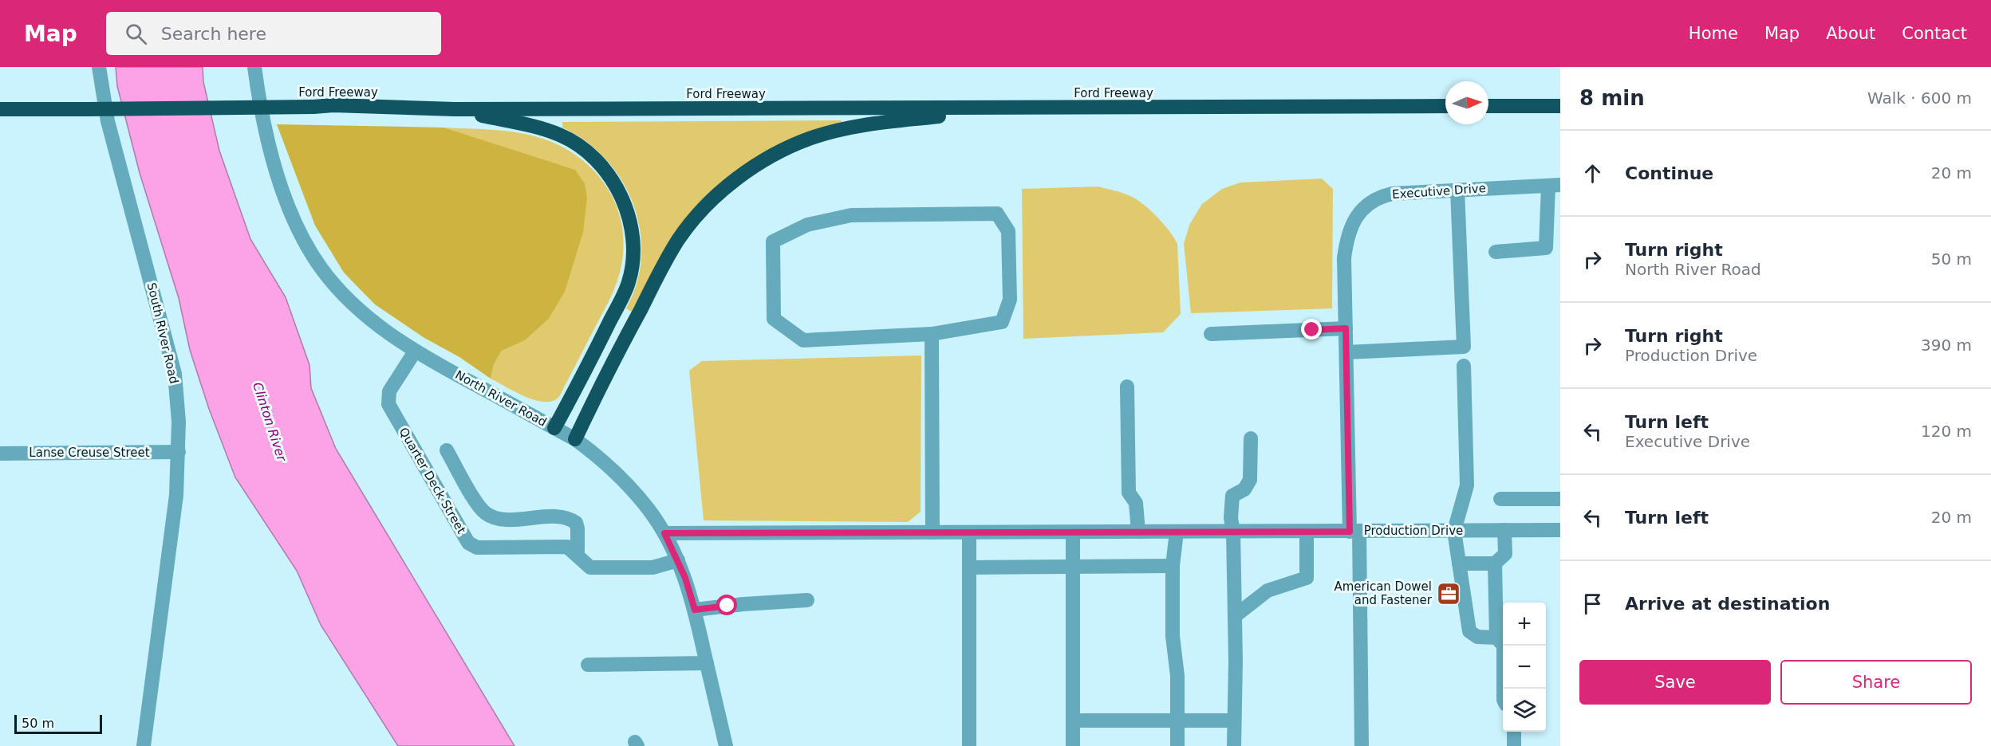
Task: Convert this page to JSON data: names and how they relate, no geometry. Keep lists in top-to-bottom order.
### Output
{
  "streets": {
    "highway": ["Ford Freeway"],
    "street": [
      "Executive Drive",
      "South River Road",
      "North River Road",
      "Lanse Creuse Street",
      "Quarter Deck Street",
      "Production Drive"
    ]
  },
  "crossings": [
    ["Executive Drive", "Production Drive"],
    ["South River Road", "Lanse Creuse Street"],
    ["North River Road", "Quarter Deck Street"],
    ["North River Road", "Production Drive"]
  ],
  "water": ["Clinton River"],
  "places": {
    "office": ["American Dowel and Fastener"]
  },
  "scale_bar": "50 m",
  "north": "right",
  "page": {
    "header": "Map",
    "search": "Search here",
    "nav": [
      "Home",
      "Map",
      "About",
      "Contact"
    ],
    "heading": ["8 min", "Walk · 600 m"],
    "list": [
      ["Continue", "20 m"],
      ["Turn right", "North River Road", "50 m"],
      ["Turn right", "Production Drive", "390 m"],
      ["Turn left", "Executive Drive", "120 m"],
      ["Turn left", "20 m"],
      "Arrive at destination"
    ],
    "map_buttons": ["+", "−"],
    "buttons": ["Save", "Share"],
    "scale": "50 m"
  }
}
